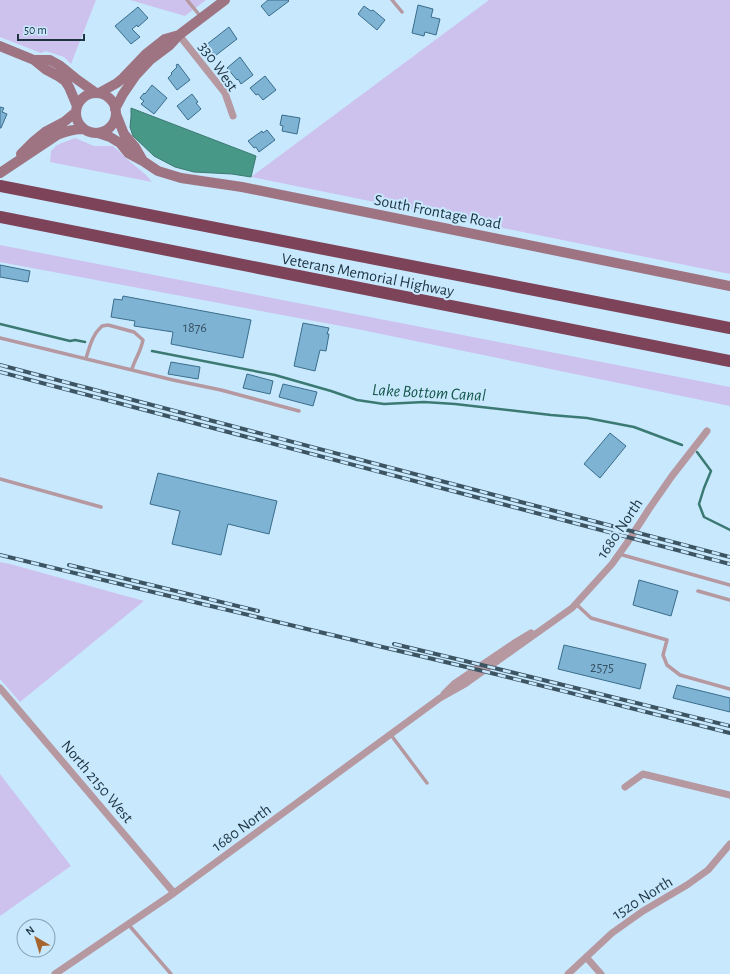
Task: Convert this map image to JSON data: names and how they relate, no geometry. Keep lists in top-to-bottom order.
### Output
{
  "streets": {
    "highway": ["Veterans Memorial Highway"],
    "street": [
      "330 West",
      "South Frontage Road",
      "1680 North",
      "North 2150 West",
      "1520 North"
    ]
  },
  "crossings": [
    ["1680 North", "North 2150 West"]
  ],
  "water": ["Lake Bottom Canal"],
  "house_numbers": ["1876", "2575"],
  "scale_bar": "50 m",
  "north": "top left"
}
